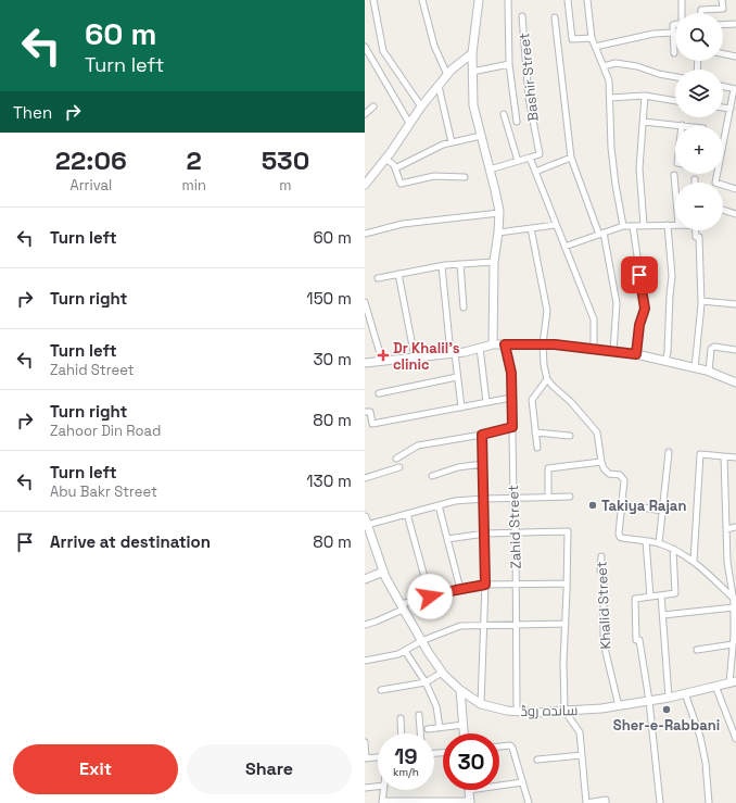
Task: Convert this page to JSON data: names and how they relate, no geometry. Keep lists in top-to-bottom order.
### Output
{
  "streets": {
    "street": [
      "Bashir Street",
      "Zahid Street",
      "Khalid Street",
      "ساندہ روڈ"
    ]
  },
  "crossings": [
    ["Zahid Street", "ساندہ روڈ"],
    ["Khalid Street", "ساندہ روڈ"]
  ],
  "places": {
    "health": ["Dr Khalil's clinic"],
    "other": ["Takiya Rajan", "Sher-e-Rabbani"]
  },
  "page": {
    "turn": ["60 m", "Turn left"],
    "map_buttons": ["+", "−"],
    "then": "Then",
    "eta": [
      "22:06",
      "Arrival",
      "2",
      "min",
      "530",
      "m"
    ],
    "list": [
      {
        "name": "Turn left",
        "value": "60 m"
      },
      {
        "name": "Turn right",
        "value": "150 m"
      },
      {
        "name": "Turn left",
        "note": "Zahid Street",
        "value": "30 m"
      },
      {
        "name": "Turn right",
        "note": "Zahoor Din Road",
        "value": "80 m"
      },
      {
        "name": "Turn left",
        "note": "Abu Bakr Street",
        "value": "130 m"
      },
      {
        "name": "Arrive at destination",
        "value": "80 m"
      }
    ],
    "speed": "19 km/h",
    "limit": "30",
    "buttons": ["Exit", "Share"]
  }
}
